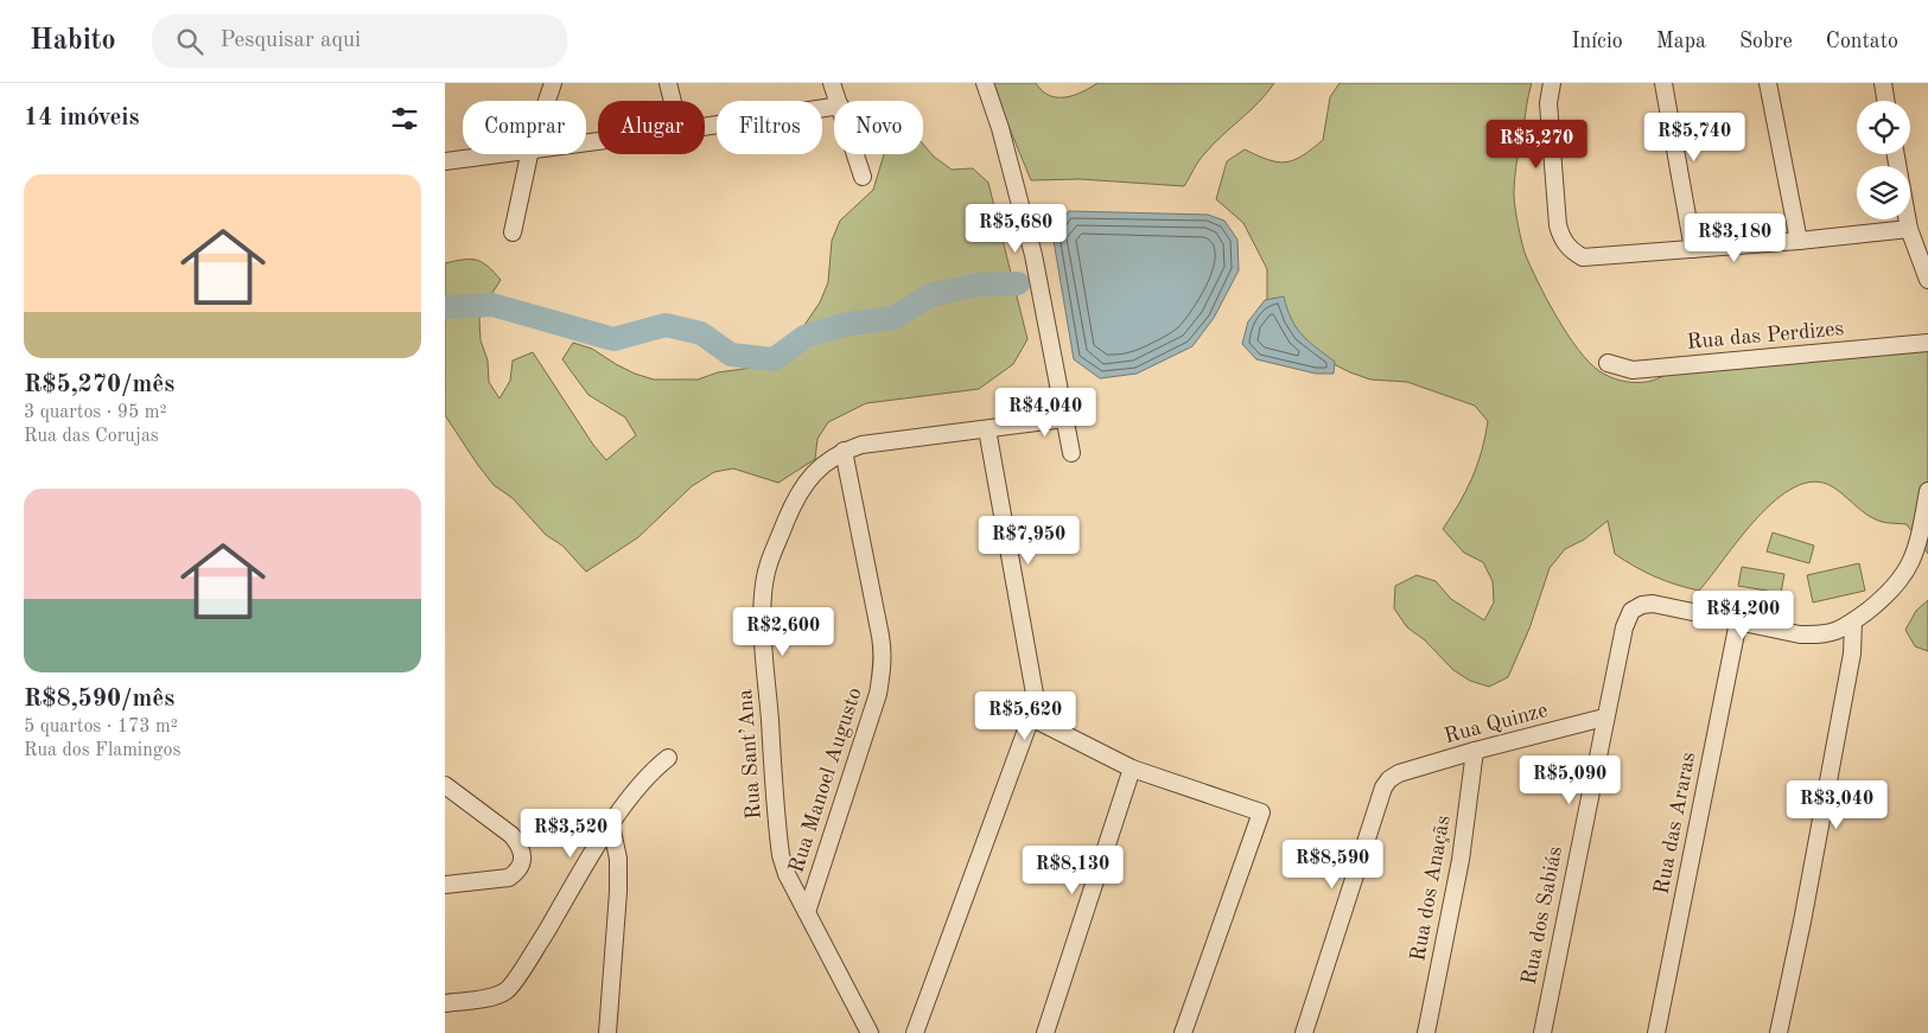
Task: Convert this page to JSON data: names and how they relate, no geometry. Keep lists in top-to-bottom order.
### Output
{
  "streets": {
    "street": [
      "Rua das Perdizes",
      "Rua Quinze",
      "Rua Sant’Ana",
      "Rua Manoel Augusto",
      "Rua das Araras",
      "Rua dos Anaçãs",
      "Rua dos Sabiás"
    ]
  },
  "crossings": [
    ["Rua Quinze", "Rua dos Anaçãs"],
    ["Rua Quinze", "Rua dos Sabiás"],
    ["Rua Sant’Ana", "Rua Manoel Augusto"],
    ["Rua das Araras", "Rua dos Sabiás"]
  ],
  "page": {
    "header": "Habito",
    "search": "Pesquisar aqui",
    "nav": [
      "Início",
      "Mapa",
      "Sobre",
      "Contato"
    ],
    "heading": "14 imóveis",
    "chip": [
      "Comprar",
      "Alugar",
      "Filtros",
      "Novo"
    ],
    "price": [
      "R$5,740",
      "R$5,270",
      "R$5,680",
      "R$3,180",
      "R$4,040",
      "R$7,950",
      "R$4,200",
      "R$2,600",
      "R$5,620",
      "R$5,090",
      "R$3,040",
      "R$3,520",
      "R$8,590",
      "R$8,130"
    ],
    "list": [
      {
        "name": "R$5,270/mês",
        "note": "3 quartos · 95 m² · Rua das Corujas"
      },
      {
        "name": "R$8,590/mês",
        "note": "5 quartos · 173 m² · Rua dos Flamingos"
      }
    ]
  }
}
